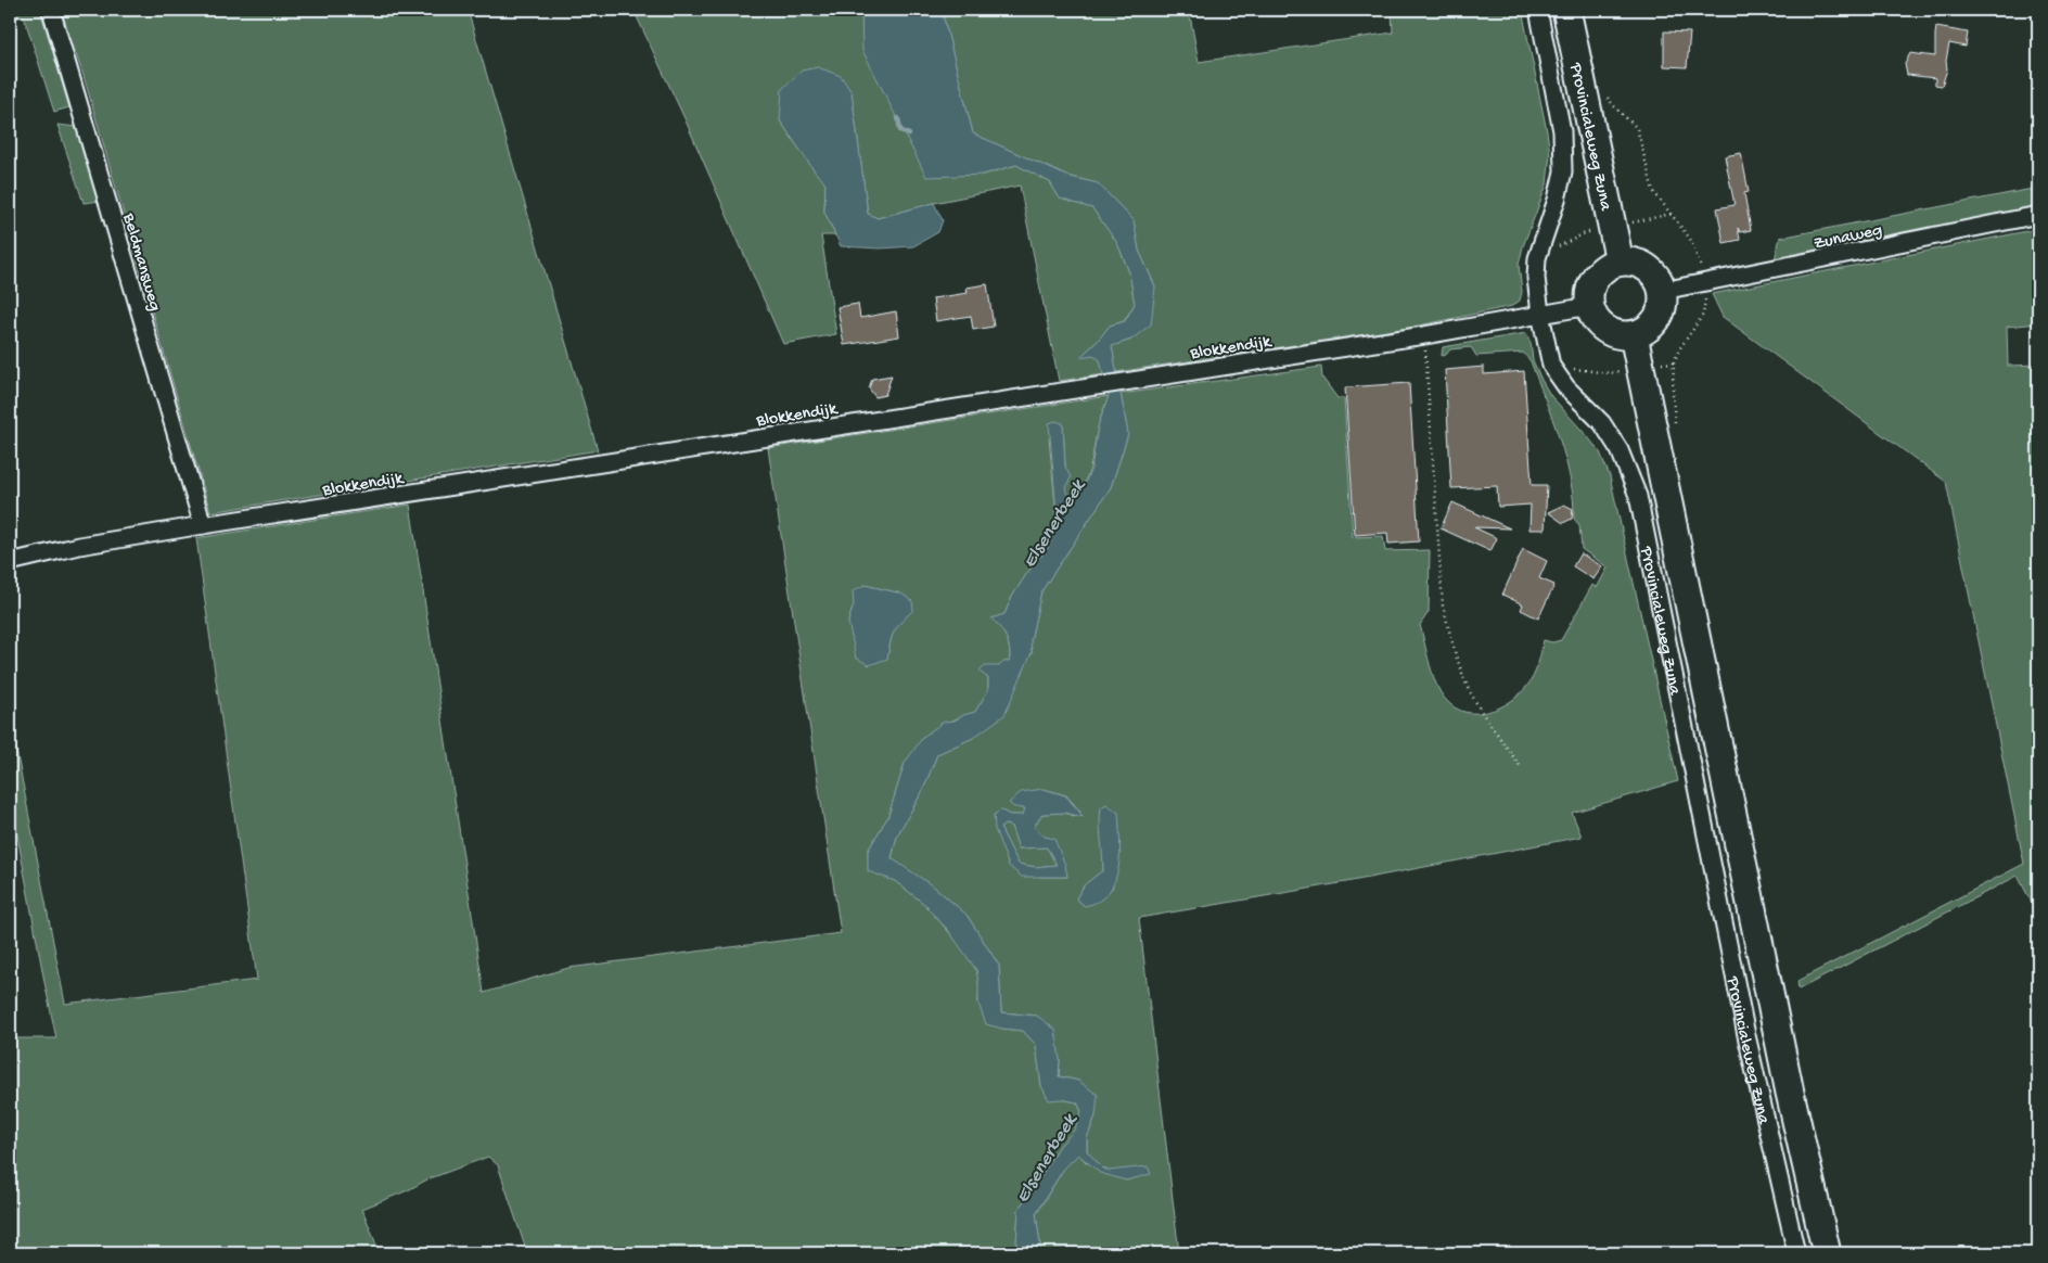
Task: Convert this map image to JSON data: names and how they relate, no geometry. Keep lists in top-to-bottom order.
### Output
{
  "streets": {
    "main road": ["Provincialeweg Zuna"],
    "street": ["Zunaweg", "Beldmansweg", "Blokkendijk"]
  },
  "crossings": [
    ["Provincialeweg Zuna", "Zunaweg"],
    ["Provincialeweg Zuna", "Blokkendijk"],
    ["Zunaweg", "Blokkendijk"],
    ["Beldmansweg", "Blokkendijk"]
  ],
  "water": ["Elsenerbeek"]
}
